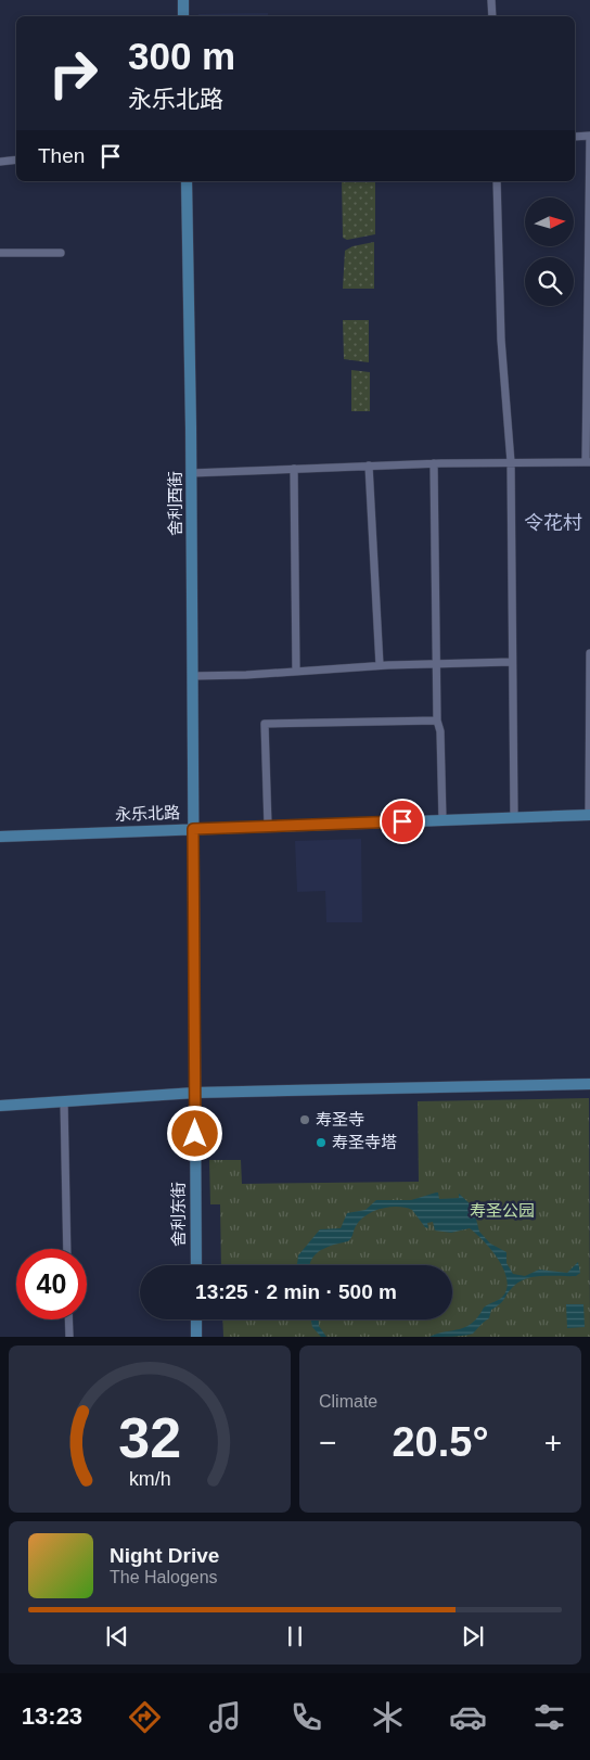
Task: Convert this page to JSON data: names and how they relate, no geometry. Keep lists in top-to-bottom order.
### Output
{
  "streets": {
    "street": ["舍利西街", "永乐北路", "舍利东街"]
  },
  "crossings": [
    ["舍利西街", "永乐北路"],
    ["舍利西街", "舍利东街"],
    ["永乐北路", "舍利东街"]
  ],
  "districts": ["令花村"],
  "parks": ["寿圣公园"],
  "places": ["寿圣寺", "寿圣寺塔"],
  "north": "right",
  "page": {
    "turn": ["300 m", "永乐北路"],
    "then": "Then",
    "limit": "40",
    "trip": "13:25 · 2 min · 500 m",
    "tile": "Climate",
    "heat": ["−", "20.5°", "+"],
    "song": ["Night Drive", "The Halogens"],
    "tabs": "13:23",
    "gauge": ["32", "km/h"]
  }
}
